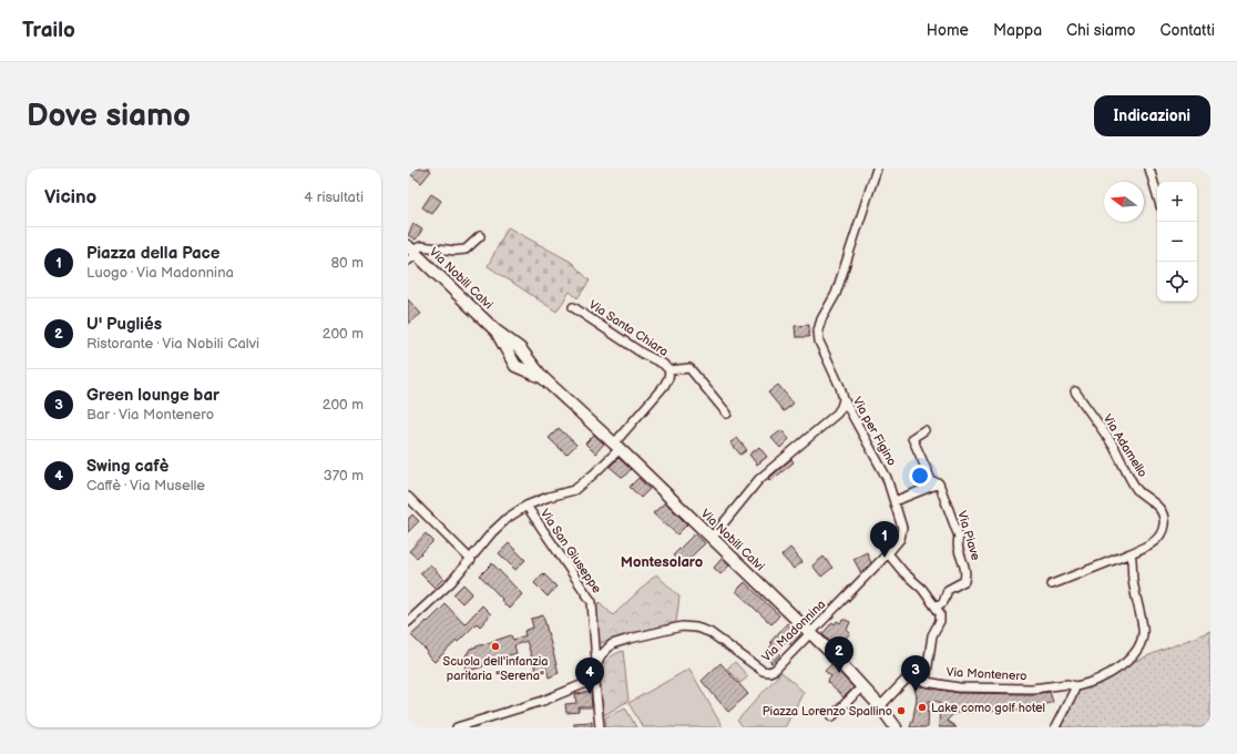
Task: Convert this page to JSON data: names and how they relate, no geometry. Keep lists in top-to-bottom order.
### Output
{
  "streets": {
    "main road": ["Via Nobili Calvi"],
    "street": [
      "Via Santa Chiara",
      "Via per Figino",
      "Via Adamello",
      "Via Piave",
      "Via San Giuseppe",
      "Via Madonnina",
      "Via Montenero"
    ]
  },
  "crossings": [
    ["Via Nobili Calvi", "Via Madonnina"],
    ["Via Nobili Calvi", "Via Montenero"],
    ["Via per Figino", "Via Madonnina"],
    ["Via Piave", "Via Montenero"],
    ["Via San Giuseppe", "Via Madonnina"]
  ],
  "districts": ["Montesolaro"],
  "places": ["Scuola dell'infanzia paritaria \"Serena\"", "Lake como golf hotel", "Piazza Lorenzo Spallino"],
  "north": "left",
  "page": {
    "header": "Trailo",
    "nav": [
      "Home",
      "Mappa",
      "Chi siamo",
      "Contatti"
    ],
    "buttons": "Indicazioni",
    "title": "Dove siamo",
    "heading": ["Vicino", "4 risultati"],
    "map_buttons": ["+", "−"],
    "list": [
      {
        "mark": "1",
        "name": "Piazza della Pace",
        "note": "Luogo · Via Madonnina",
        "value": "80 m"
      },
      {
        "mark": "2",
        "name": "U' Pugliés",
        "note": "Ristorante · Via Nobili Calvi",
        "value": "200 m"
      },
      {
        "mark": "3",
        "name": "Green lounge bar",
        "note": "Bar · Via Montenero",
        "value": "200 m"
      },
      {
        "mark": "4",
        "name": "Swing cafè",
        "note": "Caffè · Via Muselle",
        "value": "370 m"
      }
    ],
    "pins": [
      "1",
      "2",
      "3",
      "4"
    ]
  }
}
